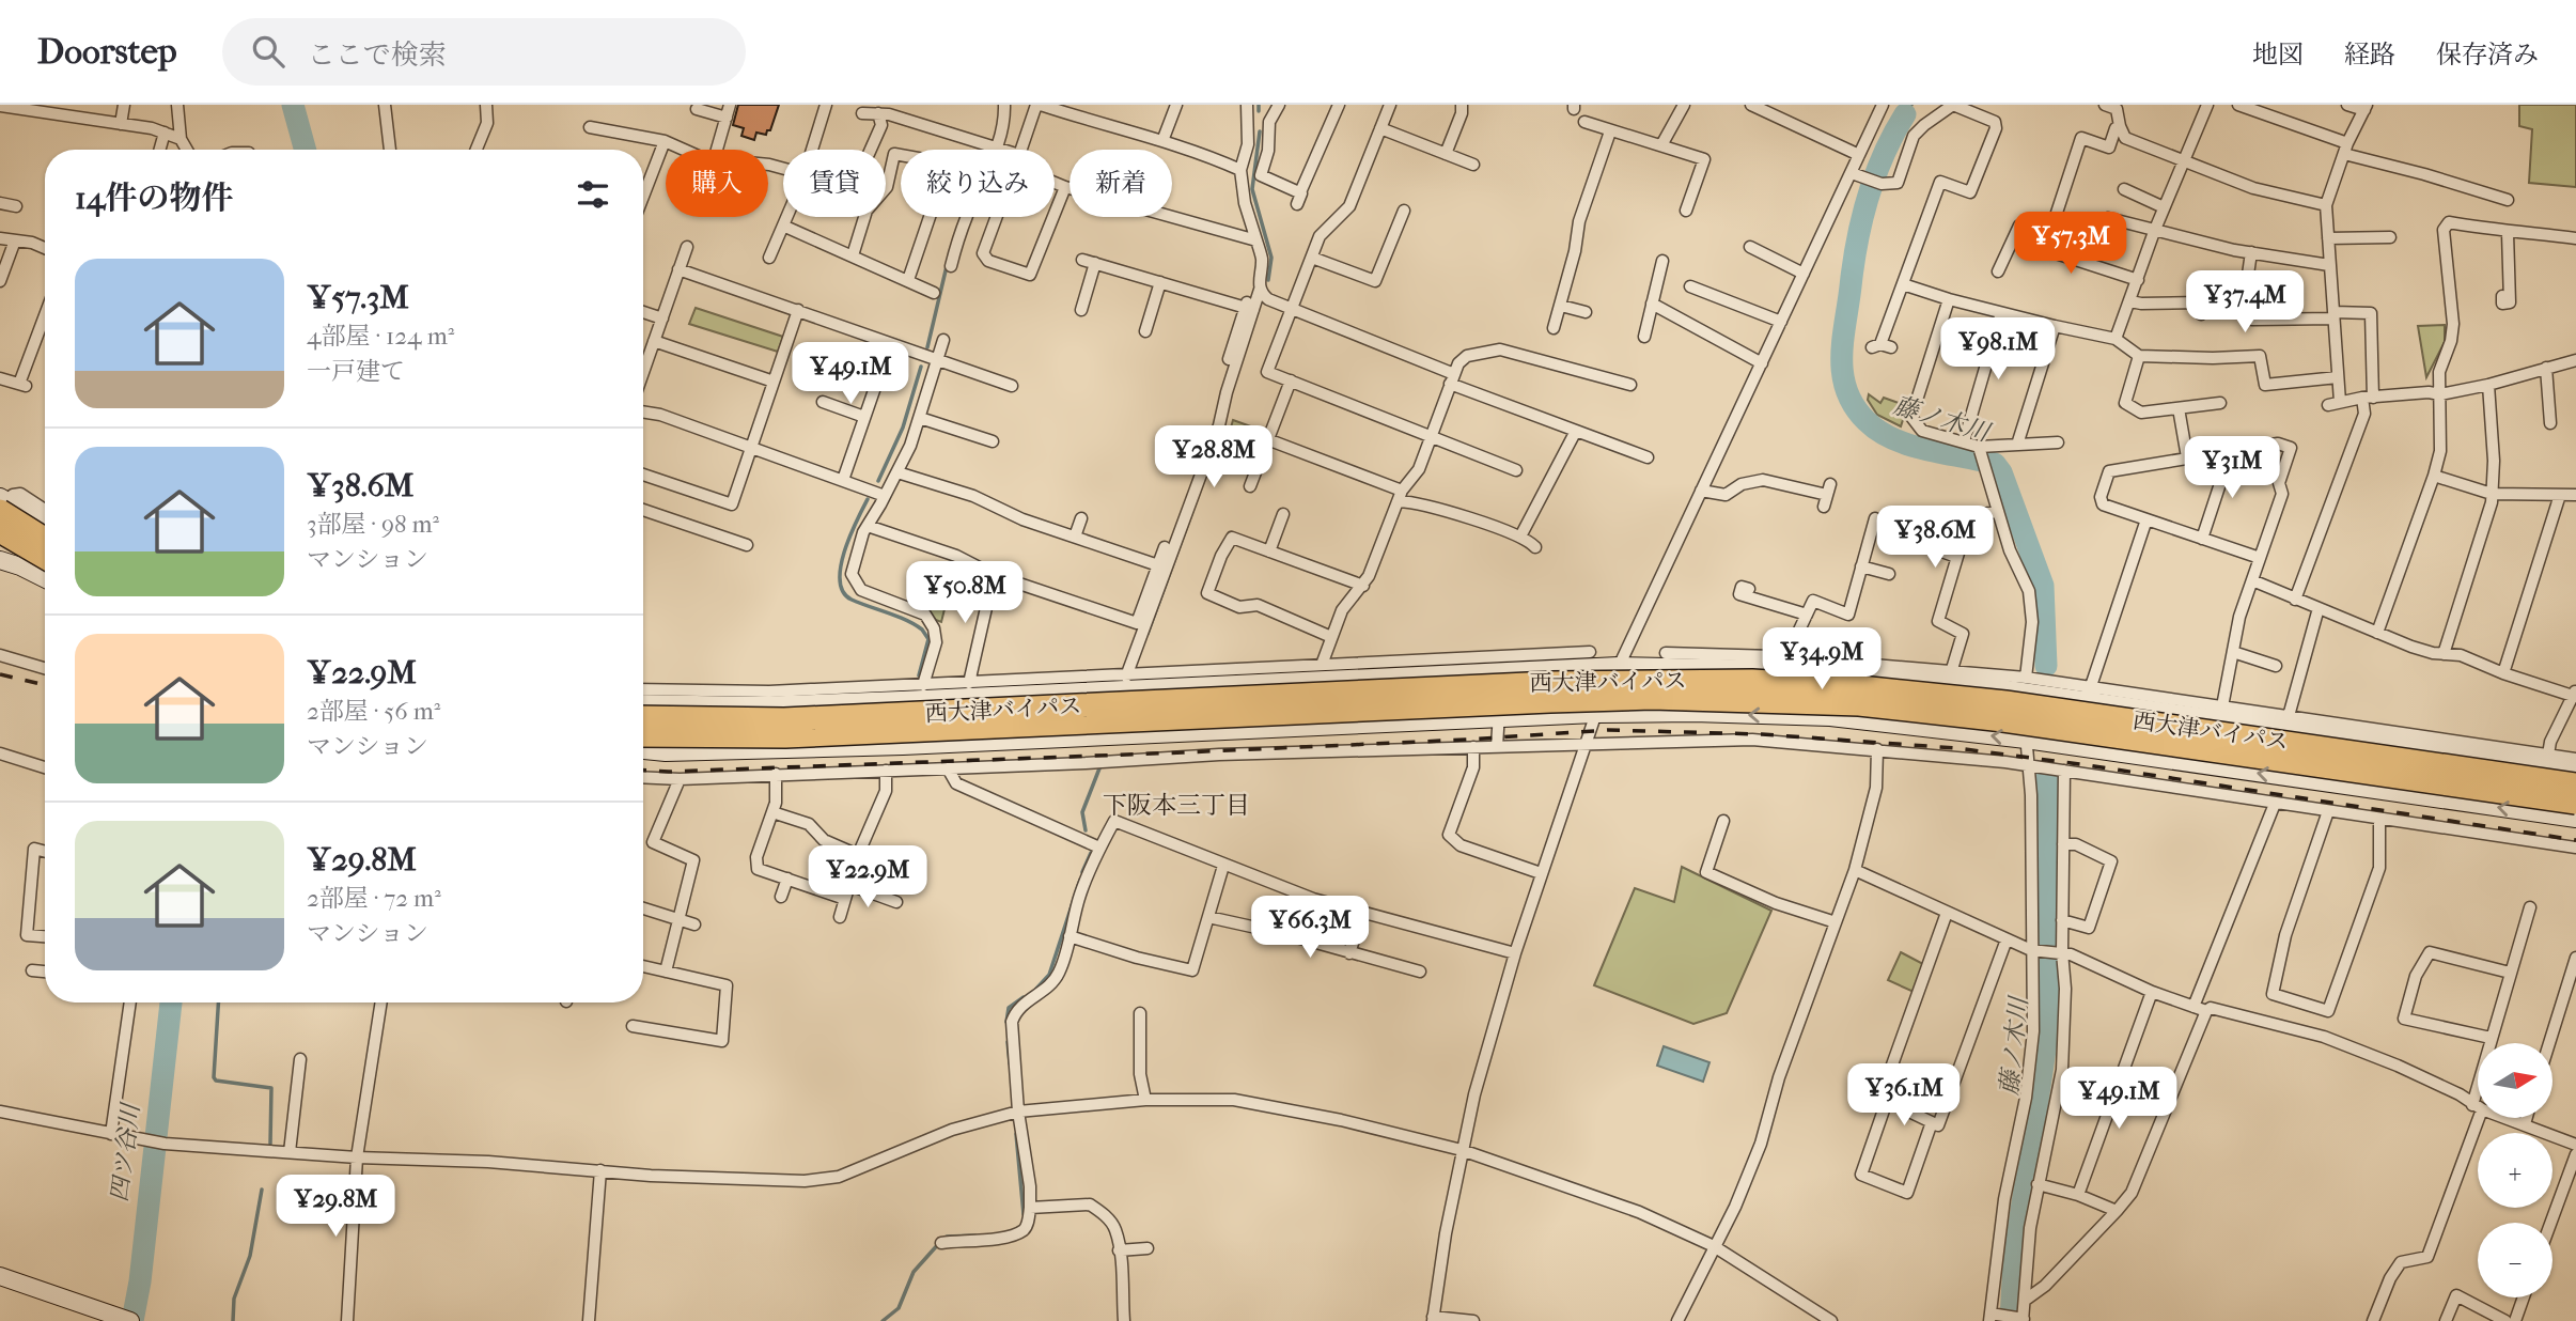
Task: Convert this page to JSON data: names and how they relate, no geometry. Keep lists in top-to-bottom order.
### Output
{
  "streets": {
    "highway": ["西大津バイパス"]
  },
  "districts": ["下阪本三丁目"],
  "water": ["藤ノ木川", "四ツ谷川"],
  "north": "right",
  "page": {
    "header": "Doorstep",
    "search": "ここで検索",
    "nav": ["地図", "経路", "保存済み"],
    "chip": [
      "購入",
      "賃貸",
      "絞り込み",
      "新着"
    ],
    "heading": "14件の物件",
    "price": [
      "¥57.3M",
      "¥37.4M",
      "¥98.1M",
      "¥49.1M",
      "¥28.8M",
      "¥31M",
      "¥38.6M",
      "¥50.8M",
      "¥34.9M",
      "¥22.9M",
      "¥66.3M",
      "¥36.1M",
      "¥49.1M",
      "¥29.8M"
    ],
    "list": [
      {
        "name": "¥57.3M",
        "note": "4部屋 · 124 m² · 一戸建て"
      },
      {
        "name": "¥38.6M",
        "note": "3部屋 · 98 m² · マンション"
      },
      {
        "name": "¥22.9M",
        "note": "2部屋 · 56 m² · マンション"
      },
      {
        "name": "¥29.8M",
        "note": "2部屋 · 72 m² · マンション"
      }
    ],
    "map_buttons": ["+", "−"]
  }
}
